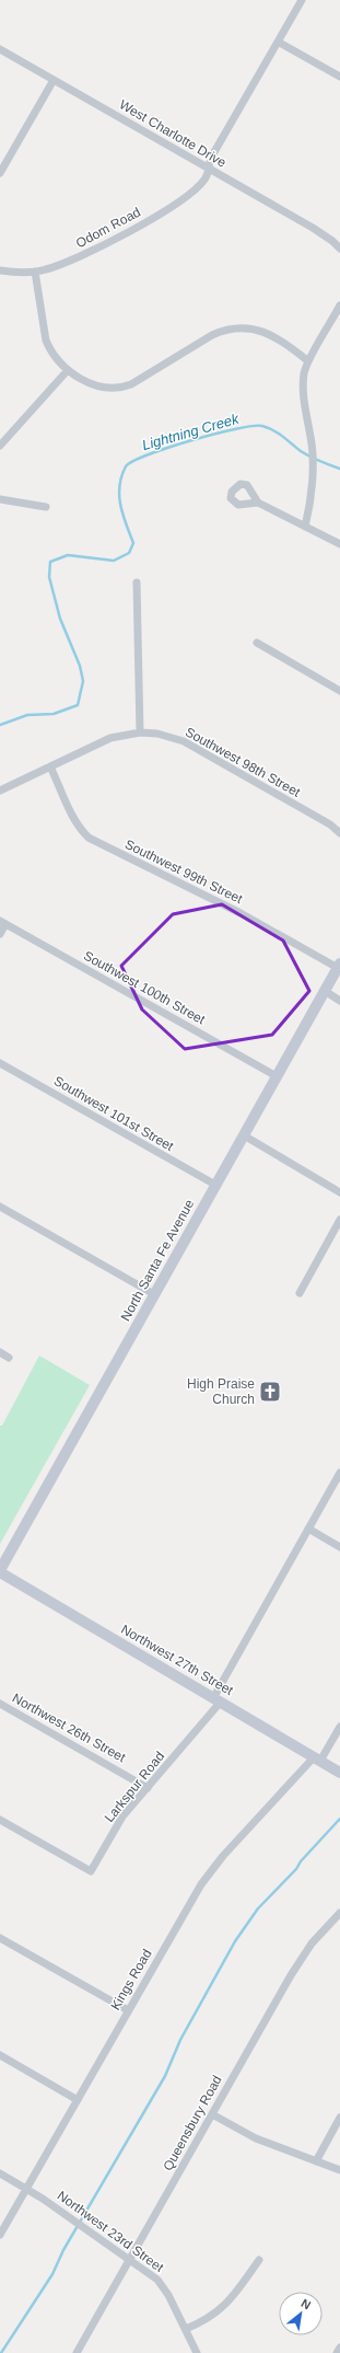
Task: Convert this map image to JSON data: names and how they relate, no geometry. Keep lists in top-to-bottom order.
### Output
{
  "streets": {
    "main road": ["North Santa Fe Avenue", "Northwest 27th Street"],
    "street": [
      "West Charlotte Drive",
      "Odom Road",
      "Southwest 98th Street",
      "Southwest 99th Street",
      "Southwest 100th Street",
      "Southwest 101st Street",
      "Northwest 26th Street",
      "Larkspur Road",
      "Kings Road",
      "Queensbury Road",
      "Northwest 23rd Street"
    ]
  },
  "crossings": [
    ["West Charlotte Drive", "Odom Road"],
    ["Southwest 98th Street", "Southwest 99th Street"],
    ["Southwest 99th Street", "North Santa Fe Avenue"],
    ["Southwest 100th Street", "North Santa Fe Avenue"],
    ["Southwest 101st Street", "North Santa Fe Avenue"],
    ["North Santa Fe Avenue", "Northwest 27th Street"],
    ["Northwest 27th Street", "Larkspur Road"],
    ["Northwest 27th Street", "Kings Road"],
    ["Northwest 26th Street", "Larkspur Road"],
    ["Kings Road", "Northwest 23rd Street"],
    ["Queensbury Road", "Northwest 23rd Street"]
  ],
  "water": ["Lightning Creek"],
  "places": {
    "church": ["High Praise Church"]
  },
  "north": "top right"
}
